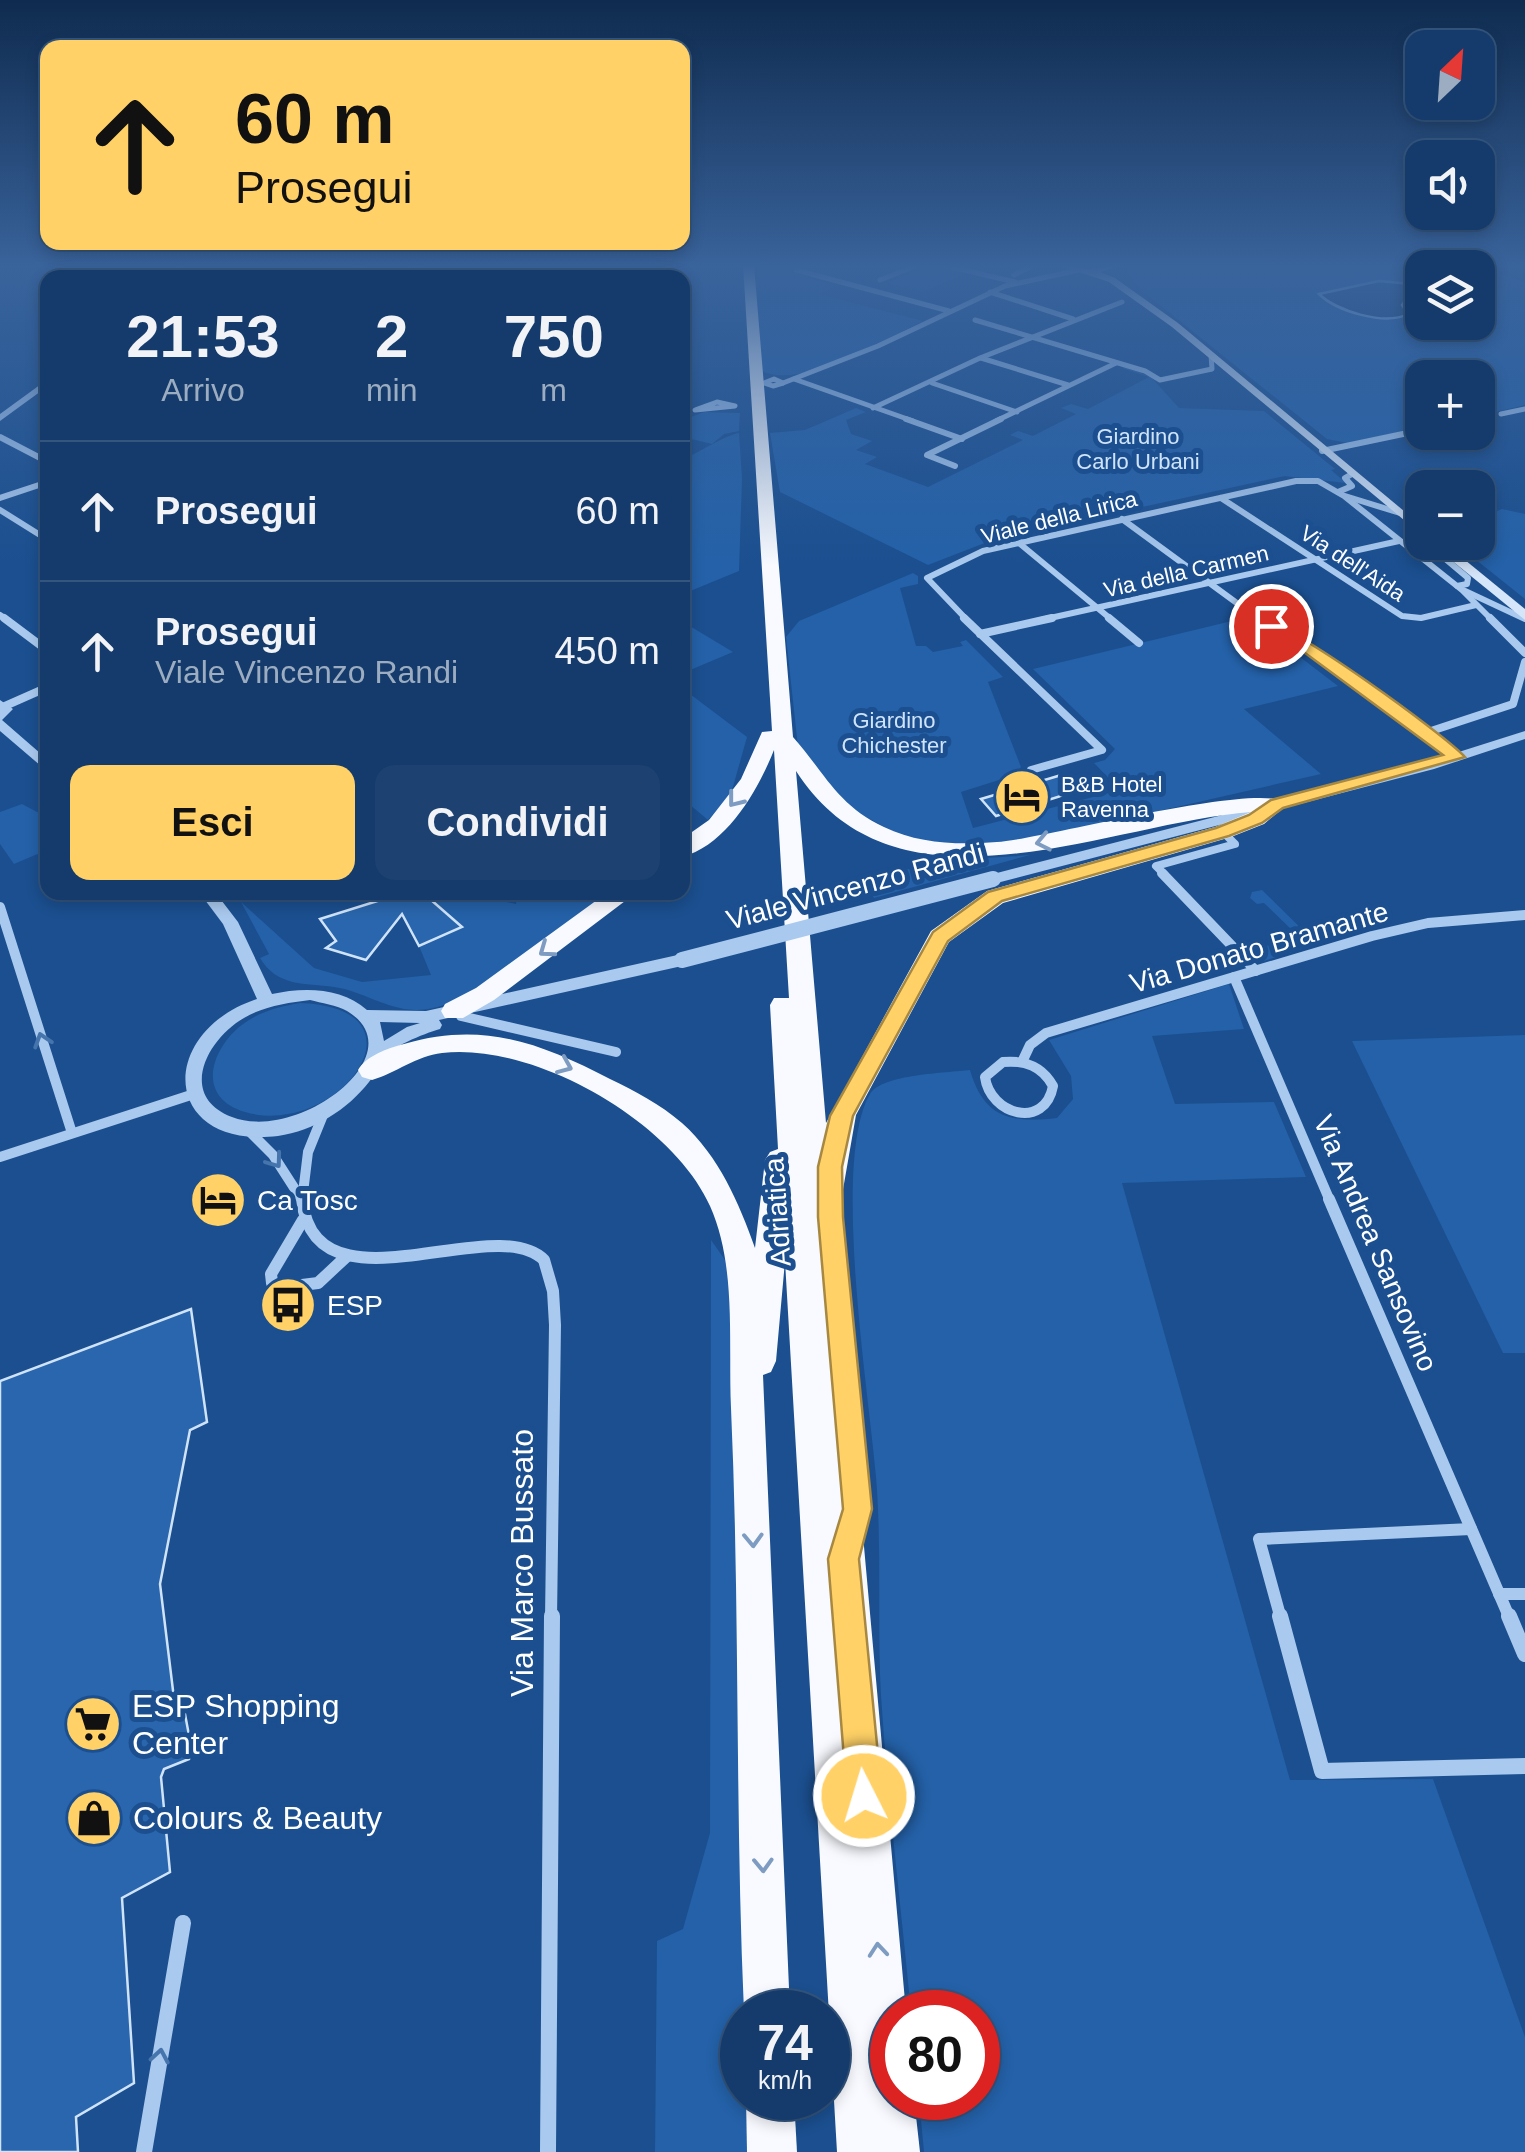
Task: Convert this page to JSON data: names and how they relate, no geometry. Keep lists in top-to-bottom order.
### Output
{
  "streets": {
    "highway": ["Adriatica"],
    "street": [
      "Viale della Lirica",
      "Via dell'Aida",
      "Via della Carmen",
      "Viale Vincenzo Randi",
      "Via Donato Bramante",
      "Via Andrea Sansovino",
      "Via Marco Bussato"
    ]
  },
  "crossings": [
    ["Viale della Lirica", "Via dell'Aida"],
    ["Viale della Lirica", "Via della Carmen"],
    ["Via dell'Aida", "Via della Carmen"],
    ["Via Donato Bramante", "Via Andrea Sansovino"]
  ],
  "parks": ["Giardino Carlo Urbani", "Giardino Chichester"],
  "places": {
    "hotel": ["B&B Hotel Ravenna", "Ca Tosc"],
    "bus stop": ["ESP"],
    "supermarket": ["ESP Shopping Center"],
    "shop": ["Colours & Beauty"]
  },
  "north": "top right",
  "page": {
    "map_buttons": ["+", "−"],
    "turn": ["60 m", "Prosegui"],
    "eta": [
      "21:53",
      "Arrivo",
      "2",
      "min",
      "750",
      "m"
    ],
    "list": [
      {
        "name": "Prosegui",
        "value": "60 m"
      },
      {
        "name": "Prosegui",
        "note": "Viale Vincenzo Randi",
        "value": "450 m"
      }
    ],
    "buttons": ["Esci", "Condividi"],
    "speed": "74 km/h",
    "limit": "80"
  }
}
